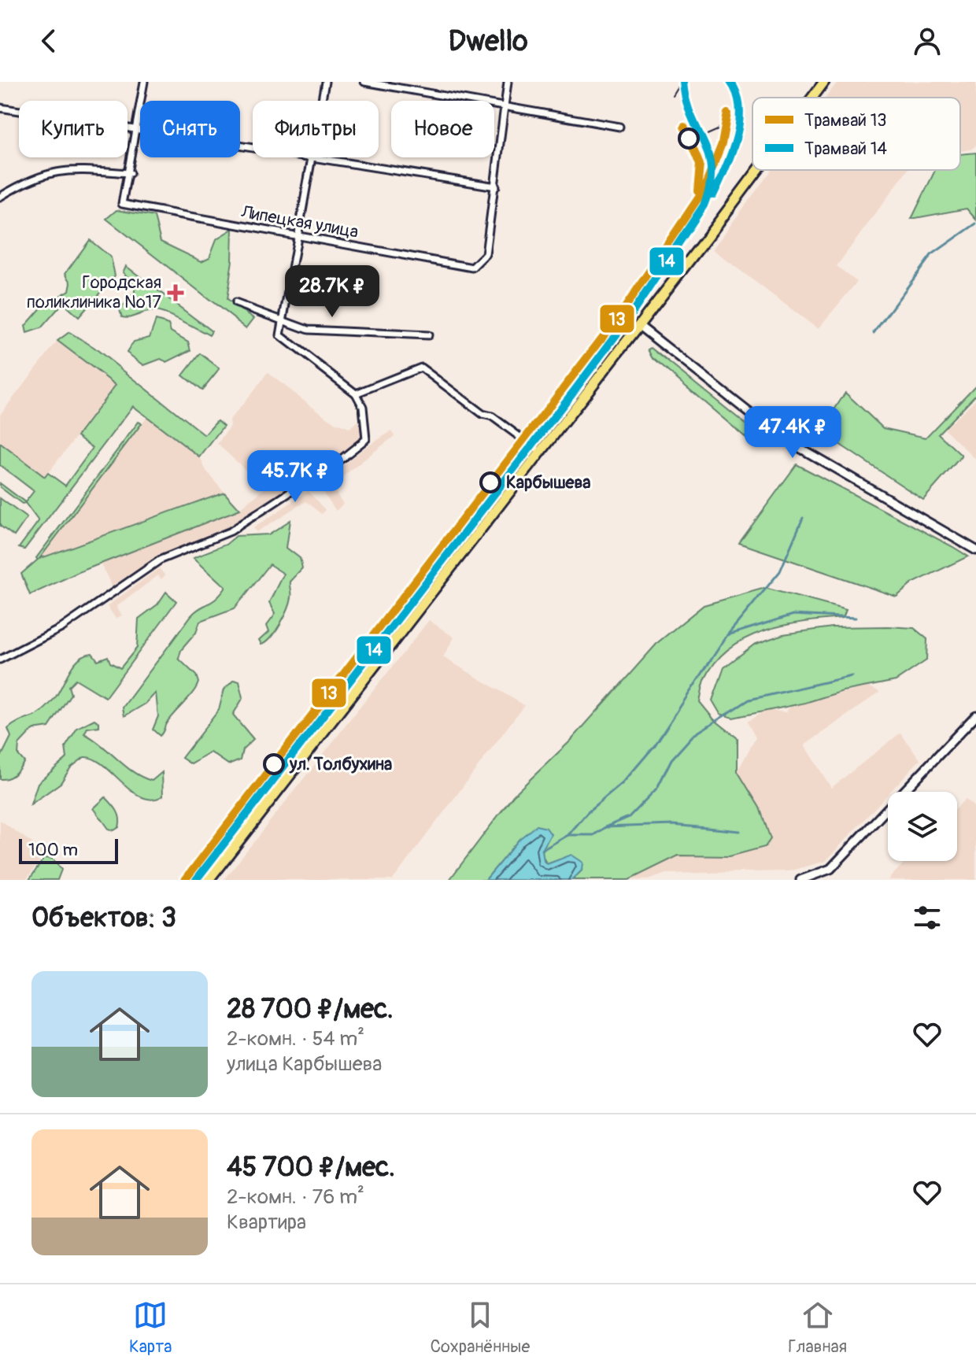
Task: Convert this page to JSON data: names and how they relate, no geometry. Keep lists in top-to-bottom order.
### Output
{
  "streets": {
    "street": ["Липецкая улица"]
  },
  "places": {
    "health": ["Городская поликлиника №17"],
    "other": ["Карбышева", "ул. Толбухина"]
  },
  "lines": ["tram line 14", "tram line 13"],
  "legend": ["Трамвай 13", "Трамвай 14"],
  "scale_bar": "100 m",
  "page": {
    "header": "Dwello",
    "chip": [
      "Купить",
      "Снять",
      "Фильтры",
      "Новое"
    ],
    "price": ["28.7K ₽", "47.4K ₽", "45.7K ₽"],
    "scale": "100 m",
    "heading": "Объектов: 3",
    "list": [
      {
        "name": "28 700 ₽/мес.",
        "note": "2-комн. · 54 m² · улица Карбышева"
      },
      {
        "name": "45 700 ₽/мес.",
        "note": "2-комн. · 76 m² · Квартира"
      }
    ],
    "tabs": ["Карта", "Сохранённые", "Главная"]
  }
}
